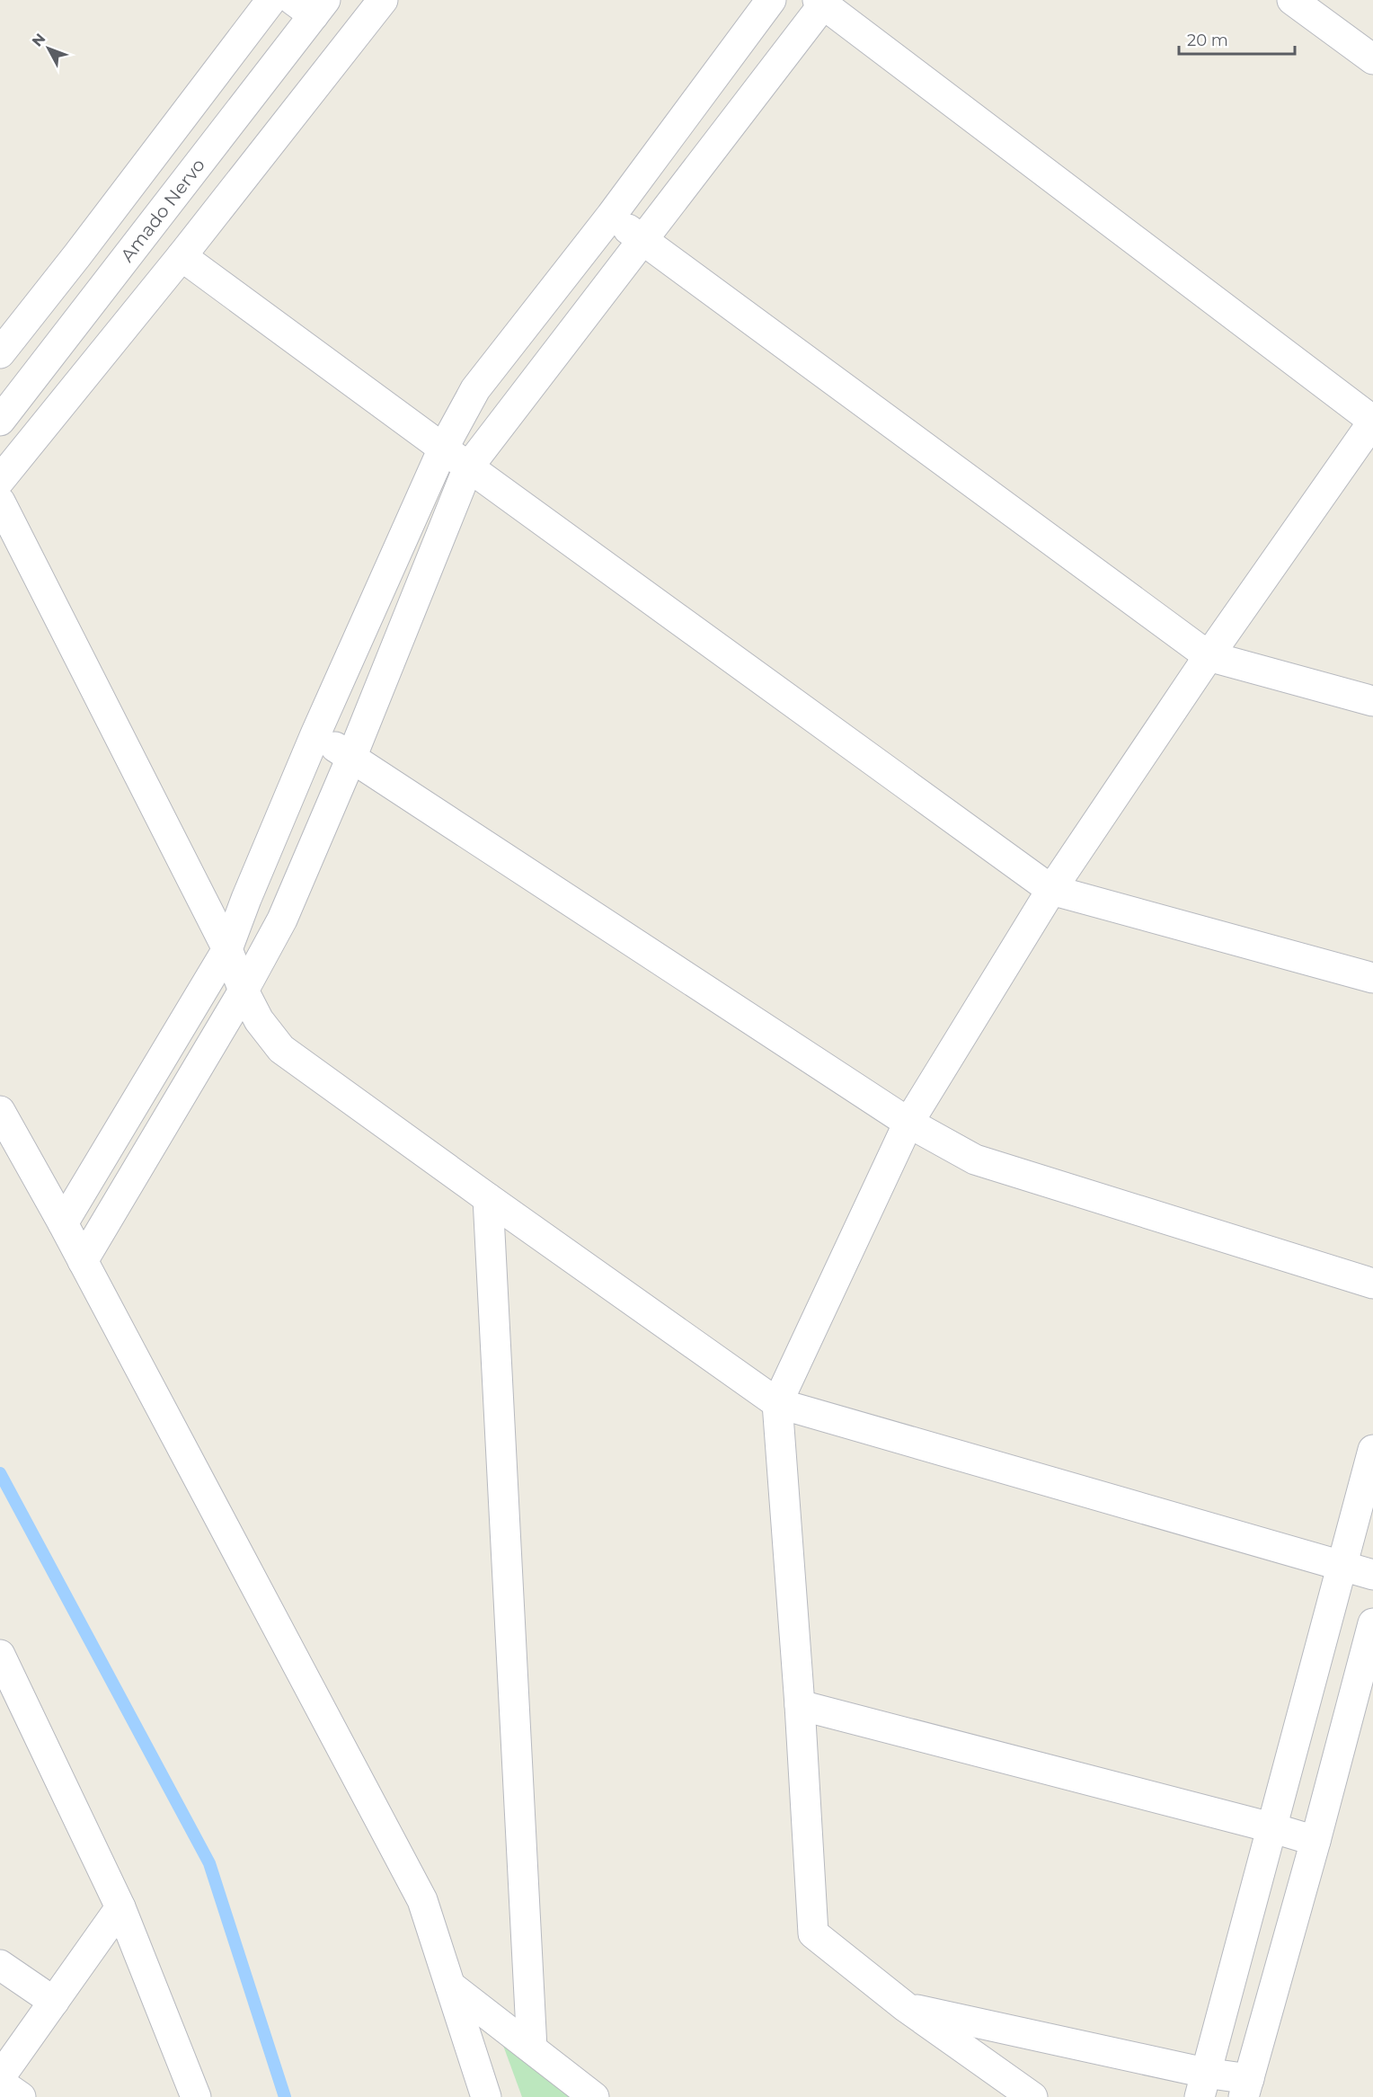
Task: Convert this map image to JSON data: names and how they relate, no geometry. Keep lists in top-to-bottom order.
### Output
{
  "streets": {
    "street": ["Amado Nervo"]
  },
  "scale_bar": "20 m",
  "north": "top left"
}
